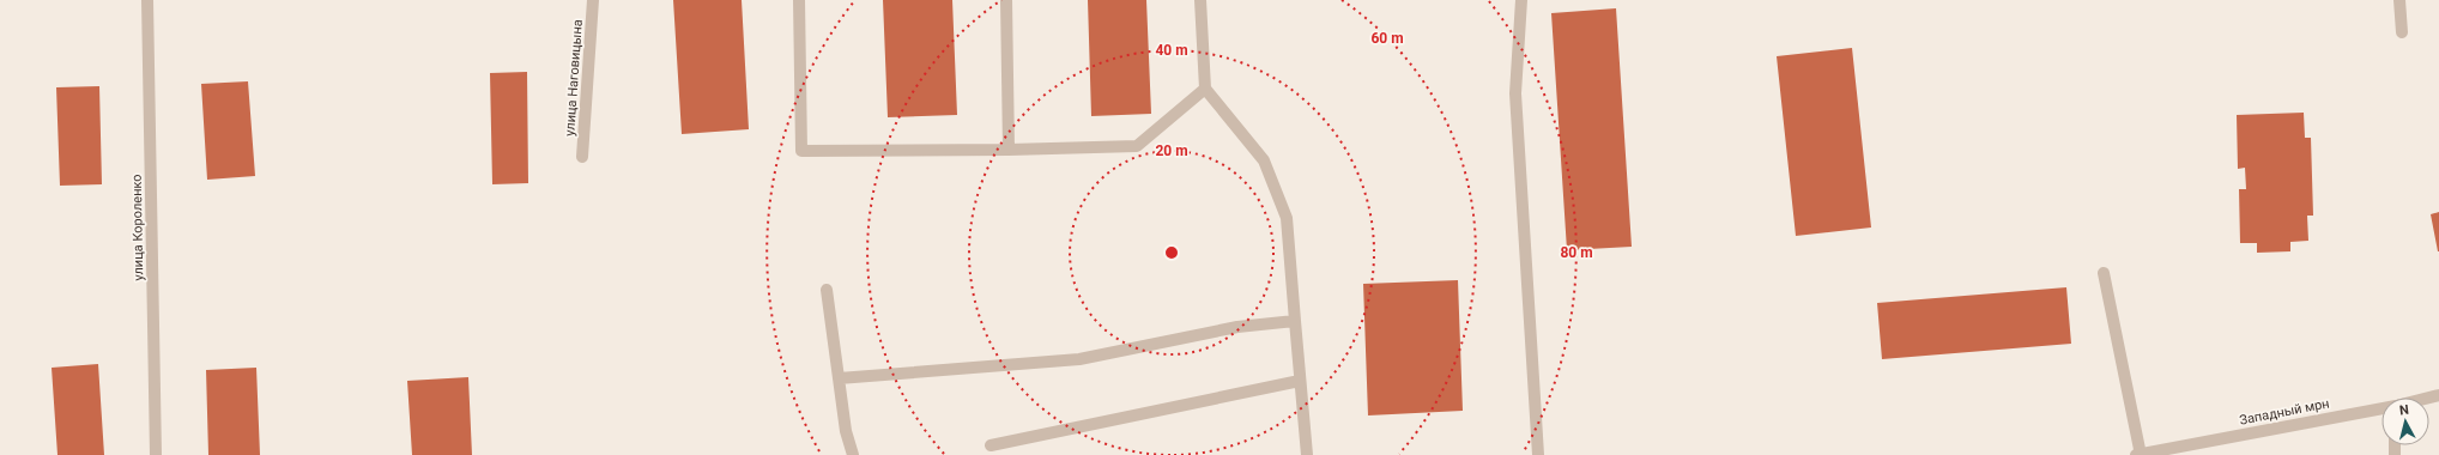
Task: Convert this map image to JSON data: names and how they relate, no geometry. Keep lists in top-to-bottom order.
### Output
{
  "streets": {
    "street": ["улица Наговицына", "улица Короленко", "Западный мрн"]
  },
  "north": "top",
  "rings": [
    "60 m",
    "40 m",
    "20 m",
    "80 m"
  ]
}
